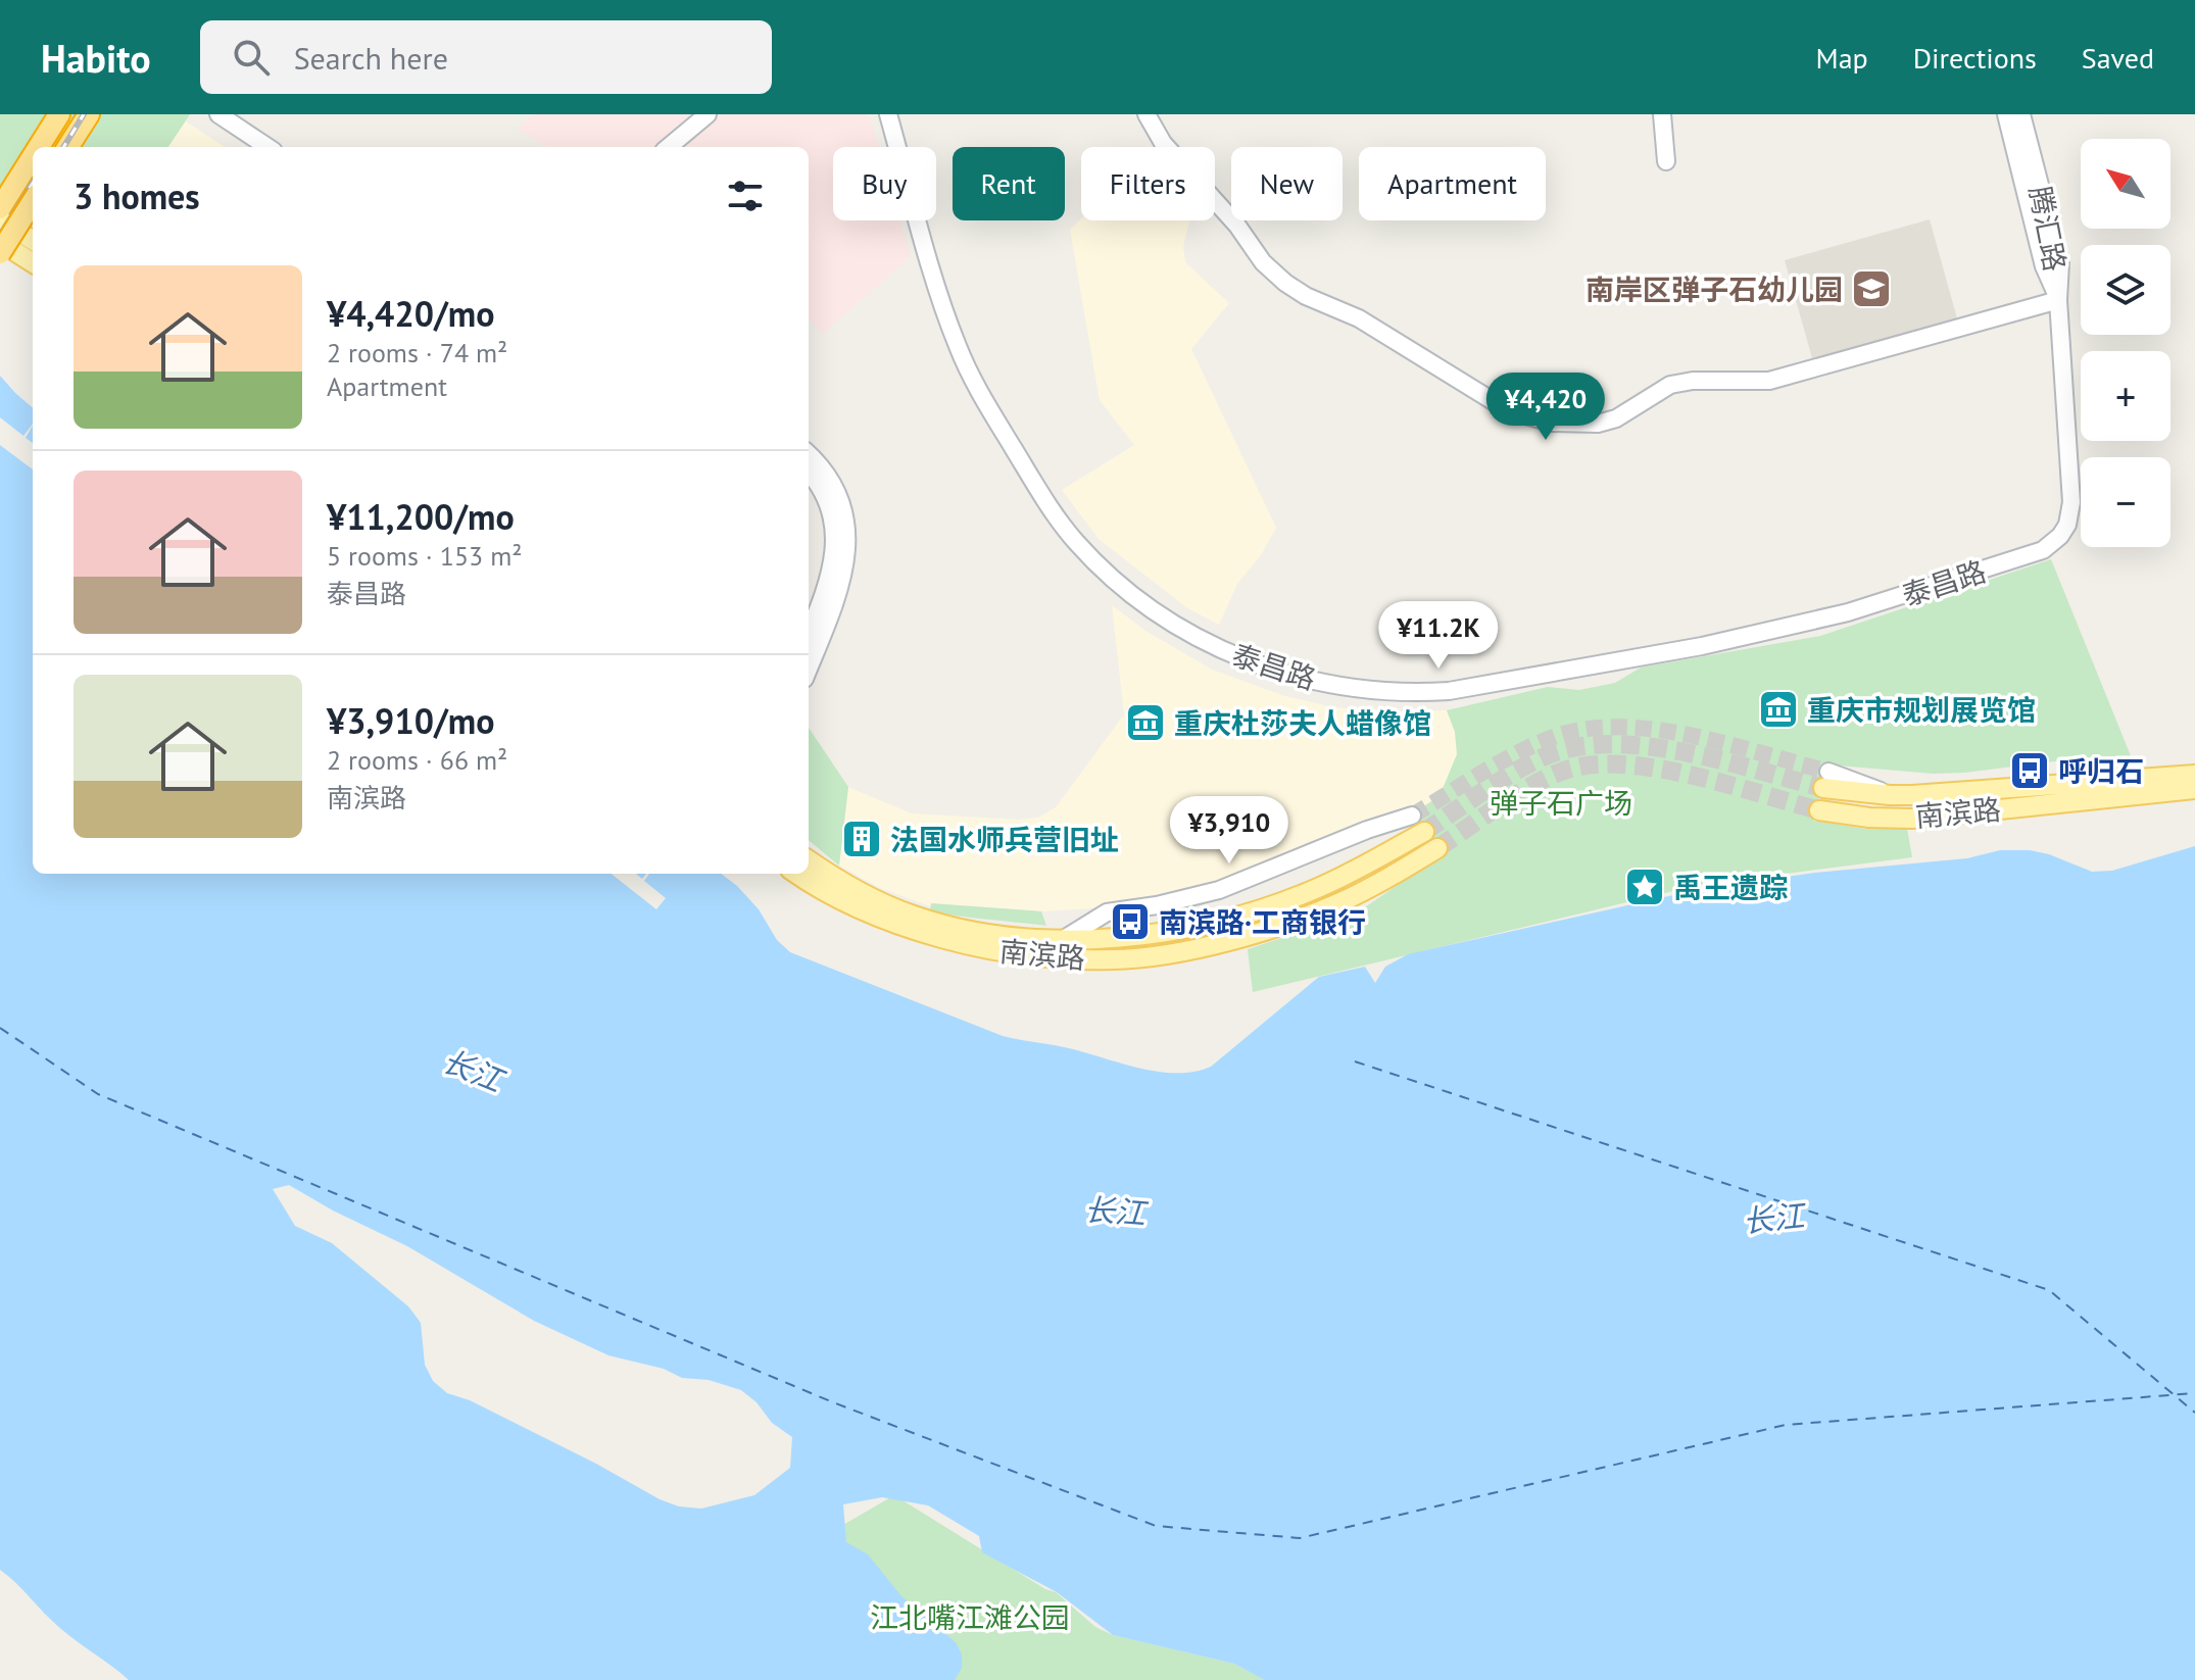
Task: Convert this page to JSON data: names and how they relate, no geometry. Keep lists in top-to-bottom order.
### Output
{
  "streets": {
    "main road": ["南滨路"],
    "street": ["腾汇路", "泰昌路"]
  },
  "crossings": [
    ["腾汇路", "泰昌路"]
  ],
  "water": ["长江"],
  "parks": ["弹子石广场", "江北嘴江滩公园"],
  "places": {
    "school or university": ["南岸区弹子石幼儿园"],
    "museum": ["重庆市规划展览馆", "重庆杜莎夫人蜡像馆"],
    "bus stop": ["呼归石", "南滨路·工商银行"],
    "building": ["法国水师兵营旧址"],
    "place": ["禹王遗踪"]
  },
  "north": "top left",
  "page": {
    "header": "Habito",
    "search": "Search here",
    "nav": ["Map", "Directions", "Saved"],
    "map_buttons": ["+", "−"],
    "chip": [
      "Buy",
      "Rent",
      "Filters",
      "New",
      "Apartment"
    ],
    "heading": "3 homes",
    "list": [
      {
        "name": "¥4,420/mo",
        "note": "2 rooms · 74 m² · Apartment"
      },
      {
        "name": "¥11,200/mo",
        "note": "5 rooms · 153 m² · 泰昌路"
      },
      {
        "name": "¥3,910/mo",
        "note": "2 rooms · 66 m² · 南滨路"
      }
    ],
    "price": ["¥4,420", "¥11.2K", "¥3,910"]
  }
}
